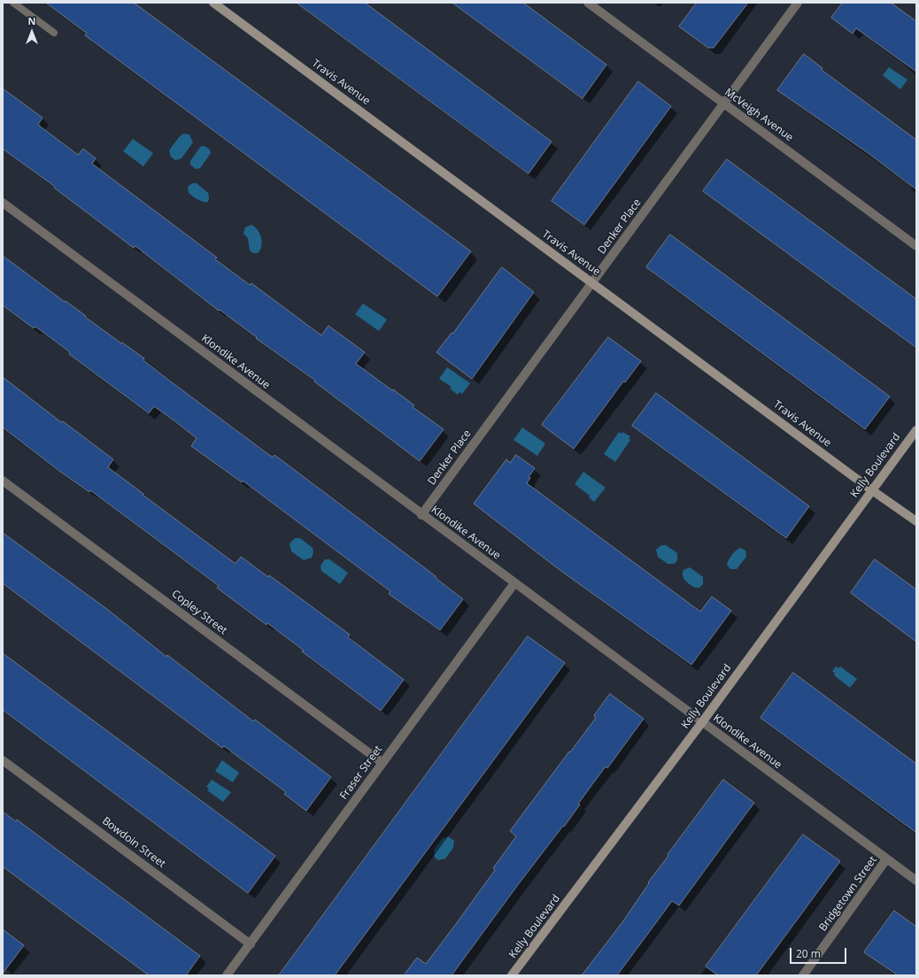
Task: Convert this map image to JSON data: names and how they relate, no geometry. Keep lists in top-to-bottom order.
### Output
{
  "streets": {
    "street": [
      "Travis Avenue",
      "McVeigh Avenue",
      "Denker Place",
      "Klondike Avenue",
      "Kelly Boulevard",
      "Copley Street",
      "Fraser Street",
      "Bowdoin Street",
      "Bridgetown Street"
    ]
  },
  "crossings": [
    ["Travis Avenue", "Denker Place"],
    ["Travis Avenue", "Kelly Boulevard"],
    ["McVeigh Avenue", "Denker Place"],
    ["Denker Place", "Klondike Avenue"],
    ["Klondike Avenue", "Kelly Boulevard"],
    ["Klondike Avenue", "Fraser Street"],
    ["Klondike Avenue", "Bridgetown Street"],
    ["Copley Street", "Fraser Street"],
    ["Fraser Street", "Bowdoin Street"]
  ],
  "scale_bar": "20 m",
  "north": "top"
}
